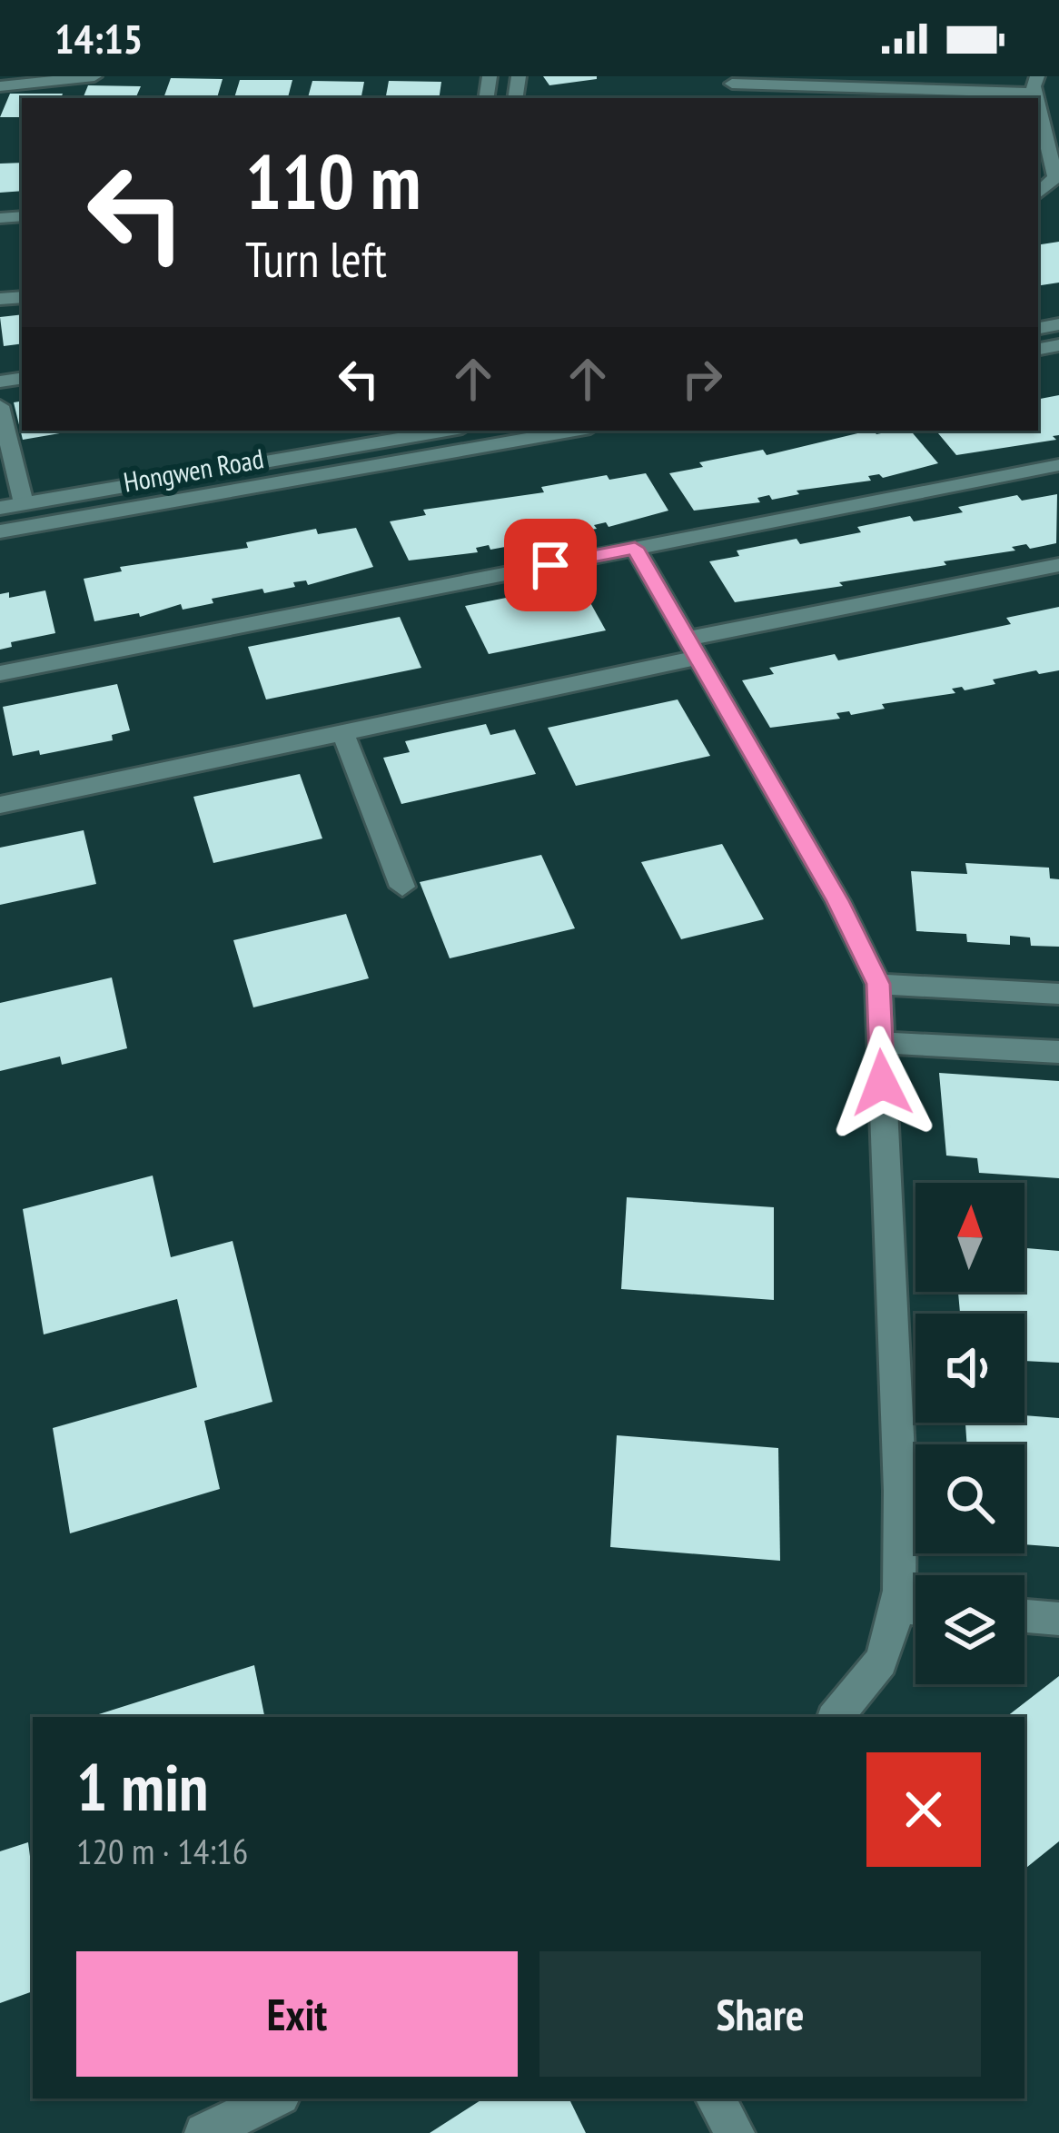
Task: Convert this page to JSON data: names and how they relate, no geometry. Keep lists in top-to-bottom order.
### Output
{
  "streets": {
    "street": ["Hongwen Road"]
  },
  "north": "top",
  "page": {
    "status": "14:15",
    "turn": ["110 m", "Turn left"],
    "heading": ["1 min", "120 m · 14:16"],
    "buttons": ["Exit", "Share"]
  }
}
